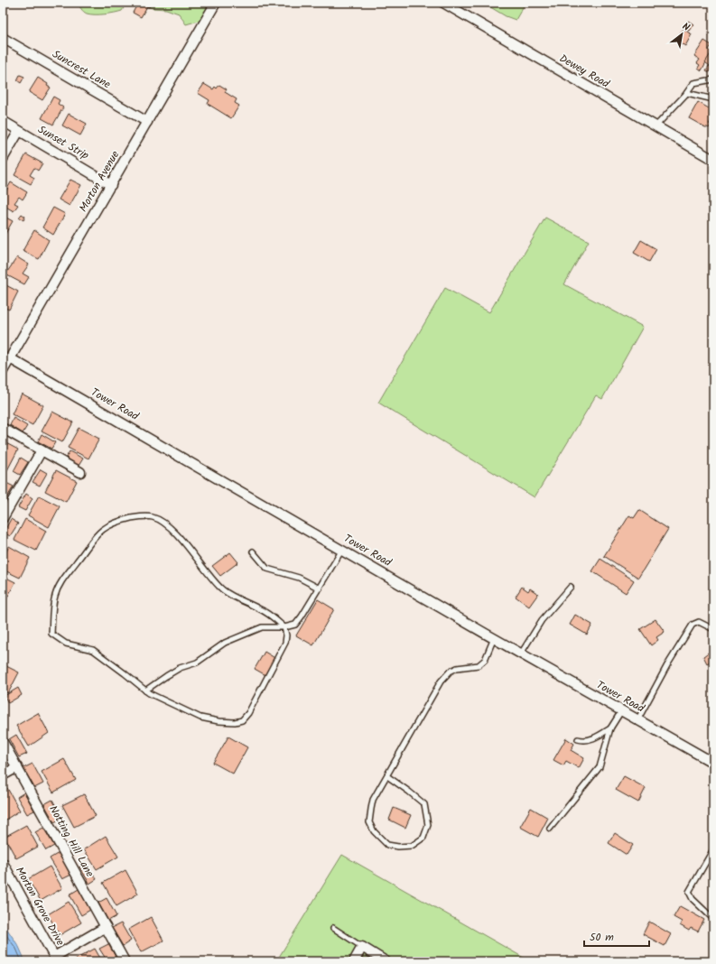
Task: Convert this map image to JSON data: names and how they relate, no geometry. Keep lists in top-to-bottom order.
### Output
{
  "streets": {
    "street": [
      "Suncrest Lane",
      "Dewey Road",
      "Sunset Strip",
      "Morton Avenue",
      "Tower Road",
      "Notting Hill Lane",
      "Morton Grove Drive"
    ]
  },
  "crossings": [
    ["Suncrest Lane", "Morton Avenue"],
    ["Sunset Strip", "Morton Avenue"],
    ["Morton Avenue", "Tower Road"]
  ],
  "scale_bar": "50 m",
  "north": "top right"
}
